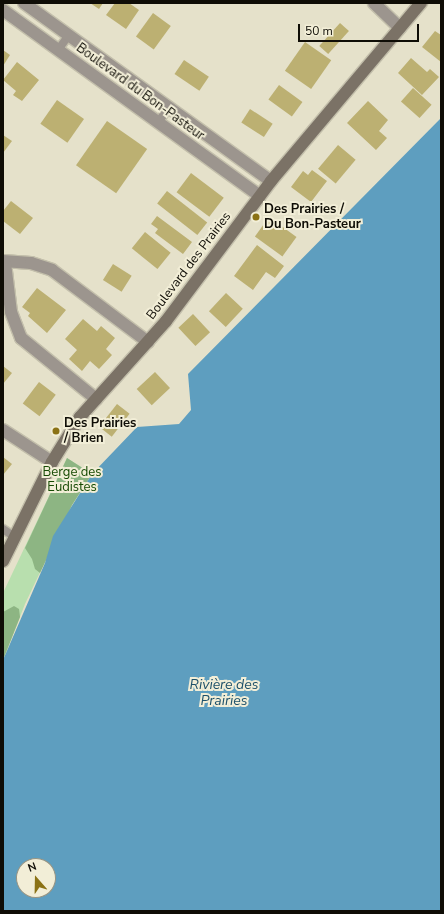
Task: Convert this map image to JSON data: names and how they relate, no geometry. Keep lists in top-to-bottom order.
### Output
{
  "streets": {
    "street": ["Boulevard du Bon-Pasteur", "Boulevard des Prairies"]
  },
  "crossings": [
    ["Boulevard du Bon-Pasteur", "Boulevard des Prairies"]
  ],
  "water": ["Rivière des Prairies"],
  "parks": ["Berge des Eudistes"],
  "places": ["Des Prairies / Du Bon-Pasteur", "Des Prairies / Brien"],
  "scale_bar": "50 m",
  "north": "top"
}
